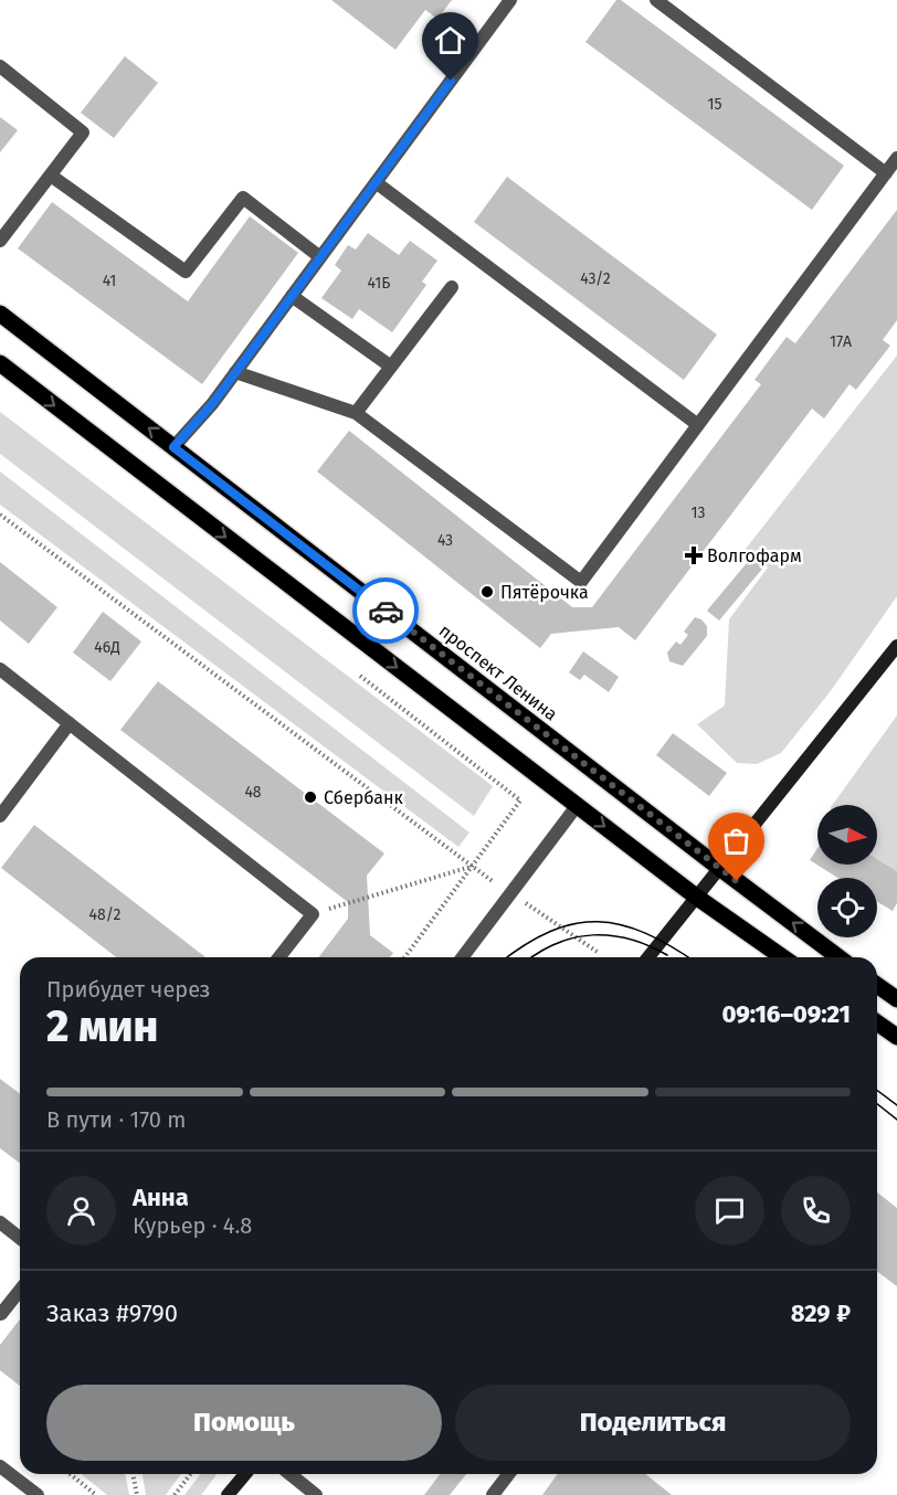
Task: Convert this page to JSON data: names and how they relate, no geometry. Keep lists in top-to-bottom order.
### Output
{
  "streets": {
    "main road": ["проспект Ленина"]
  },
  "places": {
    "health": ["Волгофарм"],
    "other": ["Пятёрочка", "Сбербанк"]
  },
  "house_numbers": [
    "15",
    "43/2",
    "41",
    "41Б",
    "17А",
    "13",
    "43",
    "46Д",
    "48",
    "48/2"
  ],
  "north": "right",
  "page": {
    "heading": ["2 мин", "Прибудет через", "09:16–09:21"],
    "panel": [
      "Анна",
      "Курьер · 4.8",
      "Заказ #9790",
      "829 ₽"
    ],
    "bar": "В пути · 170 m",
    "buttons": ["Помощь", "Поделиться"]
  }
}
